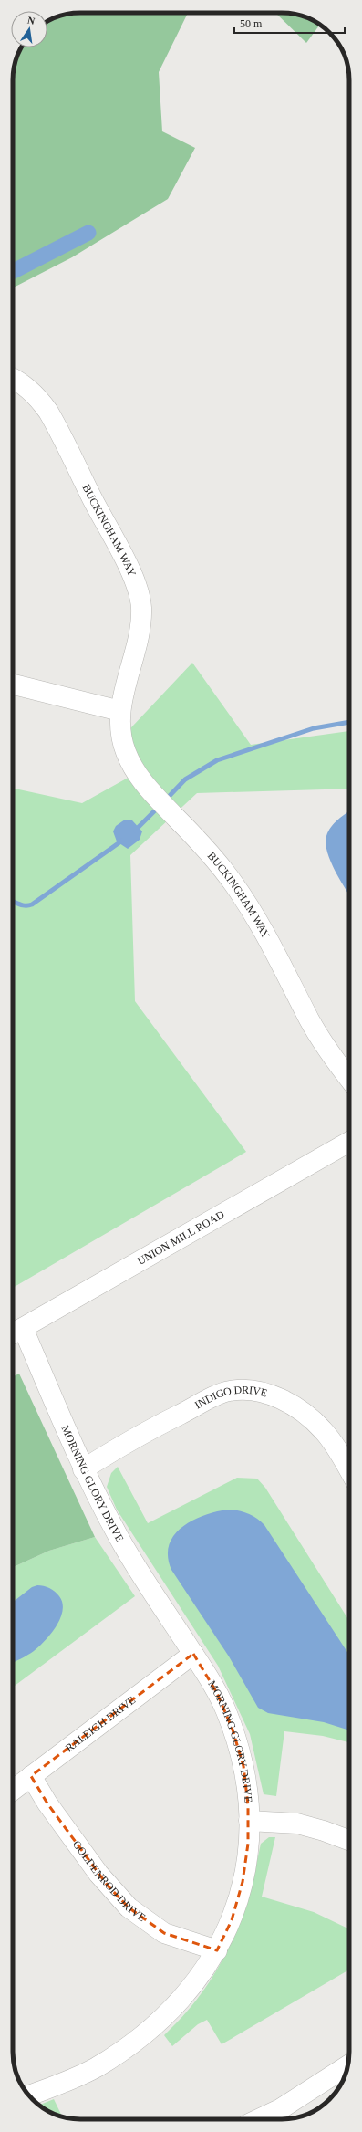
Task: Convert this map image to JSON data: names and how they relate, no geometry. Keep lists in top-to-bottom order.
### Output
{
  "streets": {
    "street": [
      "BUCKINGHAM WAY",
      "UNION MILL ROAD",
      "INDIGO DRIVE",
      "MORNING GLORY DRIVE",
      "RALEIGH DRIVE",
      "GOLDENROD DRIVE"
    ]
  },
  "crossings": [
    ["UNION MILL ROAD", "MORNING GLORY DRIVE"],
    ["INDIGO DRIVE", "MORNING GLORY DRIVE"],
    ["MORNING GLORY DRIVE", "RALEIGH DRIVE"],
    ["MORNING GLORY DRIVE", "GOLDENROD DRIVE"],
    ["RALEIGH DRIVE", "GOLDENROD DRIVE"]
  ],
  "scale_bar": "50 m",
  "north": "top"
}
